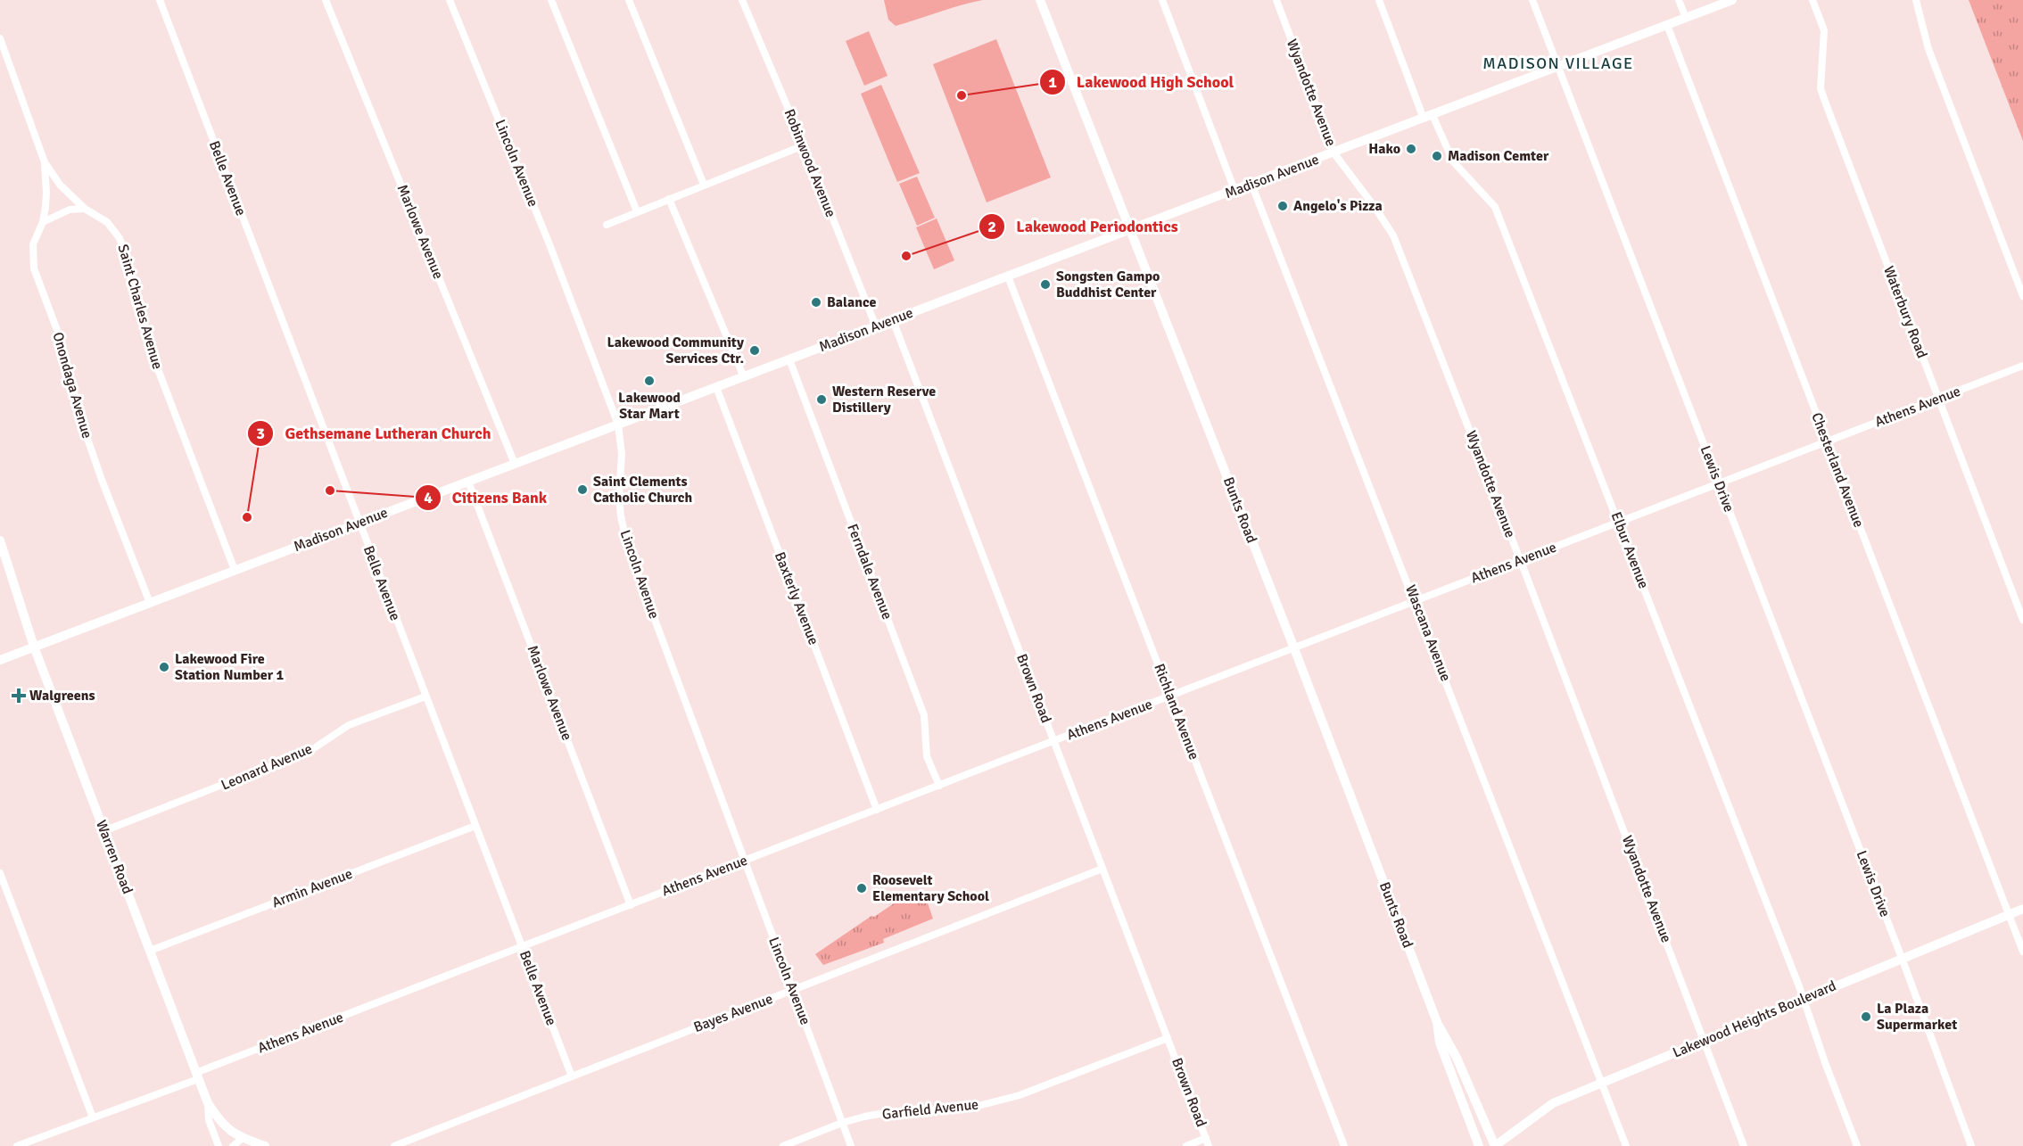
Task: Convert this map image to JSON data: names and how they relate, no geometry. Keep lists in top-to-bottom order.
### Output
{
  "streets": {
    "main road": [
      "Madison Avenue",
      "Bunts Road",
      "Warren Road",
      "Lakewood Heights Boulevard"
    ],
    "street": [
      "Wyandotte Avenue",
      "Lincoln Avenue",
      "Robinwood Avenue",
      "Belle Avenue",
      "Marlowe Avenue",
      "Saint Charles Avenue",
      "Waterbury Road",
      "Onondaga Avenue",
      "Athens Avenue",
      "Chesterland Avenue",
      "Lewis Drive",
      "Elbur Avenue",
      "Ferndale Avenue",
      "Baxterly Avenue",
      "Wascana Avenue",
      "Brown Road",
      "Richland Avenue",
      "Leonard Avenue",
      "Armin Avenue",
      "Bayes Avenue",
      "Garfield Avenue"
    ]
  },
  "crossings": [
    ["Wyandotte Avenue", "Madison Avenue"],
    ["Wyandotte Avenue", "Athens Avenue"],
    ["Wyandotte Avenue", "Lakewood Heights Boulevard"],
    ["Lincoln Avenue", "Madison Avenue"],
    ["Lincoln Avenue", "Athens Avenue"],
    ["Lincoln Avenue", "Bayes Avenue"],
    ["Lincoln Avenue", "Garfield Avenue"],
    ["Robinwood Avenue", "Madison Avenue"],
    ["Madison Avenue", "Belle Avenue"],
    ["Madison Avenue", "Marlowe Avenue"],
    ["Madison Avenue", "Saint Charles Avenue"],
    ["Madison Avenue", "Onondaga Avenue"],
    ["Madison Avenue", "Chesterland Avenue"],
    ["Madison Avenue", "Lewis Drive"],
    ["Madison Avenue", "Bunts Road"],
    ["Madison Avenue", "Elbur Avenue"],
    ["Madison Avenue", "Ferndale Avenue"],
    ["Madison Avenue", "Baxterly Avenue"],
    ["Madison Avenue", "Wascana Avenue"],
    ["Madison Avenue", "Brown Road"],
    ["Madison Avenue", "Richland Avenue"],
    ["Madison Avenue", "Warren Road"],
    ["Belle Avenue", "Athens Avenue"],
    ["Belle Avenue", "Leonard Avenue"],
    ["Belle Avenue", "Armin Avenue"],
    ["Belle Avenue", "Bayes Avenue"],
    ["Marlowe Avenue", "Athens Avenue"],
    ["Saint Charles Avenue", "Onondaga Avenue"],
    ["Waterbury Road", "Athens Avenue"],
    ["Athens Avenue", "Chesterland Avenue"],
    ["Athens Avenue", "Lewis Drive"],
    ["Athens Avenue", "Bunts Road"],
    ["Athens Avenue", "Elbur Avenue"],
    ["Athens Avenue", "Ferndale Avenue"],
    ["Athens Avenue", "Baxterly Avenue"],
    ["Athens Avenue", "Wascana Avenue"],
    ["Athens Avenue", "Brown Road"],
    ["Athens Avenue", "Richland Avenue"],
    ["Athens Avenue", "Warren Road"],
    ["Chesterland Avenue", "Lakewood Heights Boulevard"],
    ["Lewis Drive", "Lakewood Heights Boulevard"],
    ["Bunts Road", "Lakewood Heights Boulevard"],
    ["Elbur Avenue", "Lakewood Heights Boulevard"],
    ["Wascana Avenue", "Lakewood Heights Boulevard"],
    ["Brown Road", "Bayes Avenue"],
    ["Brown Road", "Garfield Avenue"],
    ["Leonard Avenue", "Warren Road"],
    ["Warren Road", "Armin Avenue"]
  ],
  "districts": ["MADISON VILLAGE"],
  "places": {
    "other": [
      "Lakewood High School",
      "Hako",
      "Madison Cemter",
      "Angelo's Pizza",
      "Lakewood Periodontics",
      "Songsten Gampo Buddhist Center",
      "Balance",
      "Lakewood Community Services Ctr.",
      "Lakewood Star Mart",
      "Western Reserve Distillery",
      "Saint Clements Catholic Church",
      "Citizens Bank",
      "Gethsemane Lutheran Church",
      "Lakewood Fire Station Number 1",
      "Roosevelt Elementary School",
      "La Plaza Supermarket"
    ],
    "health": ["Walgreens"]
  }
}
